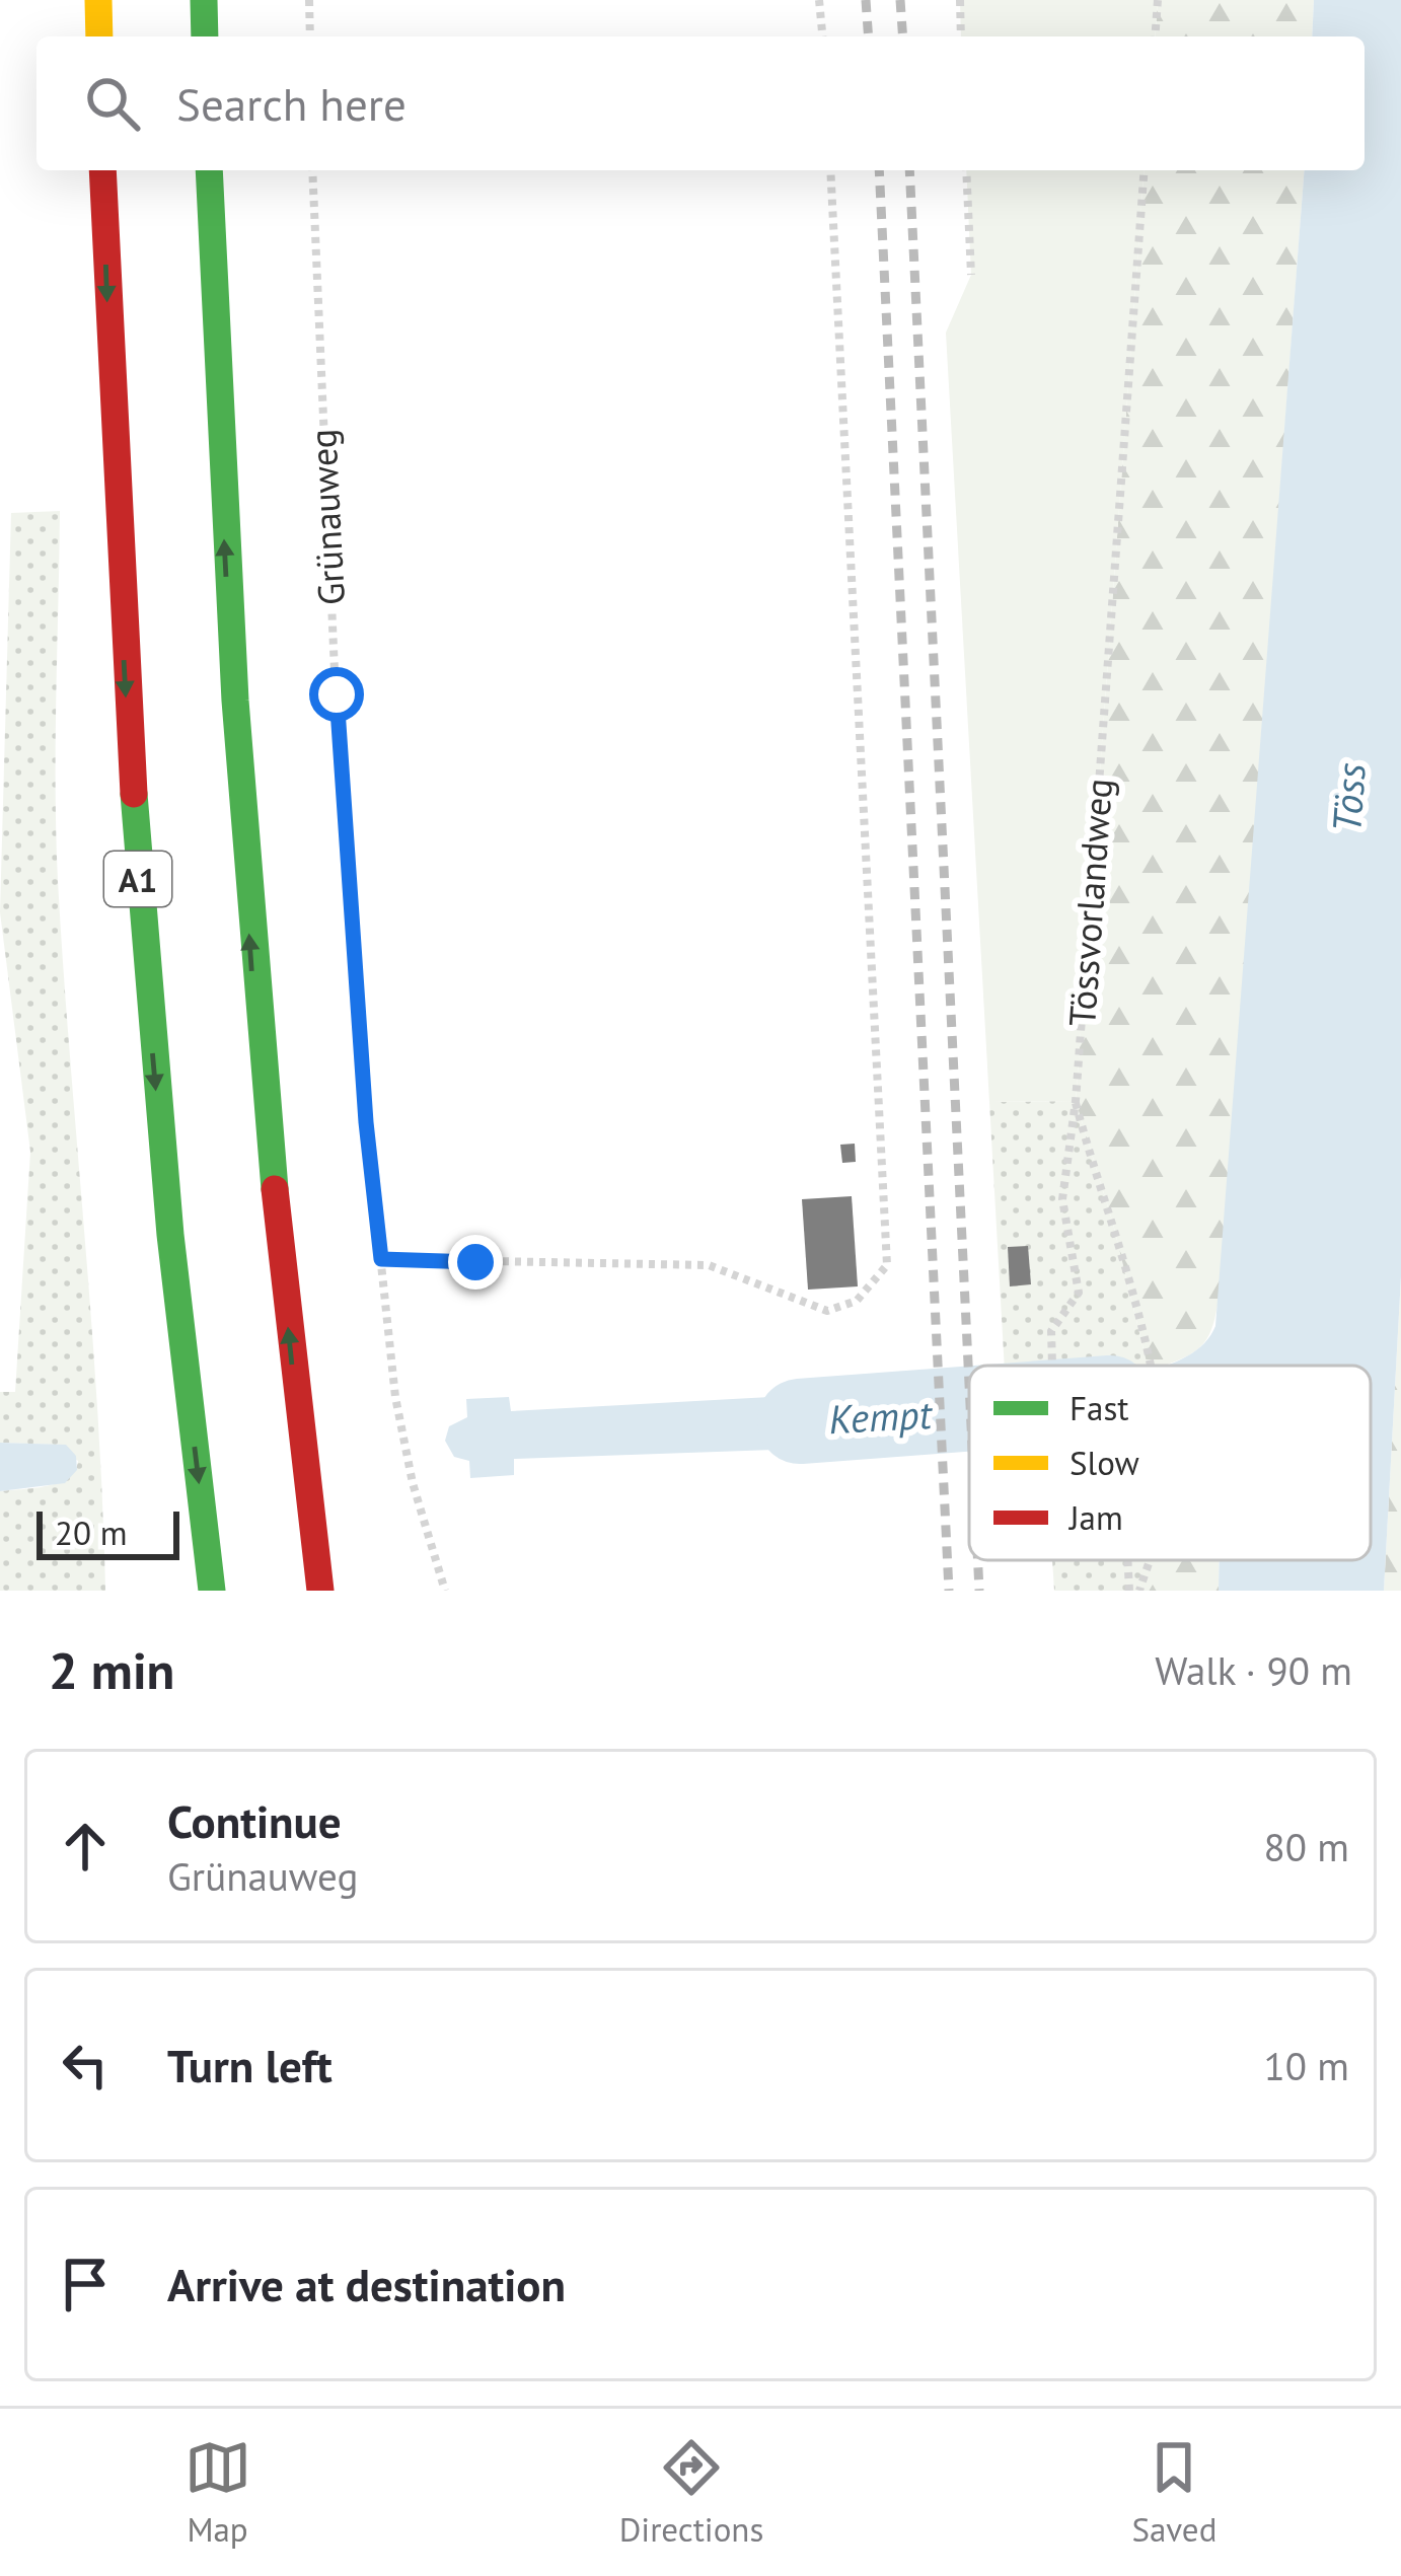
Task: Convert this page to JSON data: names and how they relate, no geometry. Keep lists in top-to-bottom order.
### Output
{
  "streets": {
    "highway": ["A1"],
    "path": ["Grünauweg", "Tössvorlandweg"]
  },
  "water": ["Töss", "Kempt"],
  "legend": ["Fast", "Slow", "Jam"],
  "scale_bar": "20 m",
  "page": {
    "search": "Search here",
    "scale": "20 m",
    "heading": ["2 min", "Walk · 90 m"],
    "list": [
      ["Continue", "Grünauweg", "80 m"],
      ["Turn left", "10 m"],
      "Arrive at destination"
    ],
    "nav": ["Map", "Directions", "Saved"]
  }
}
